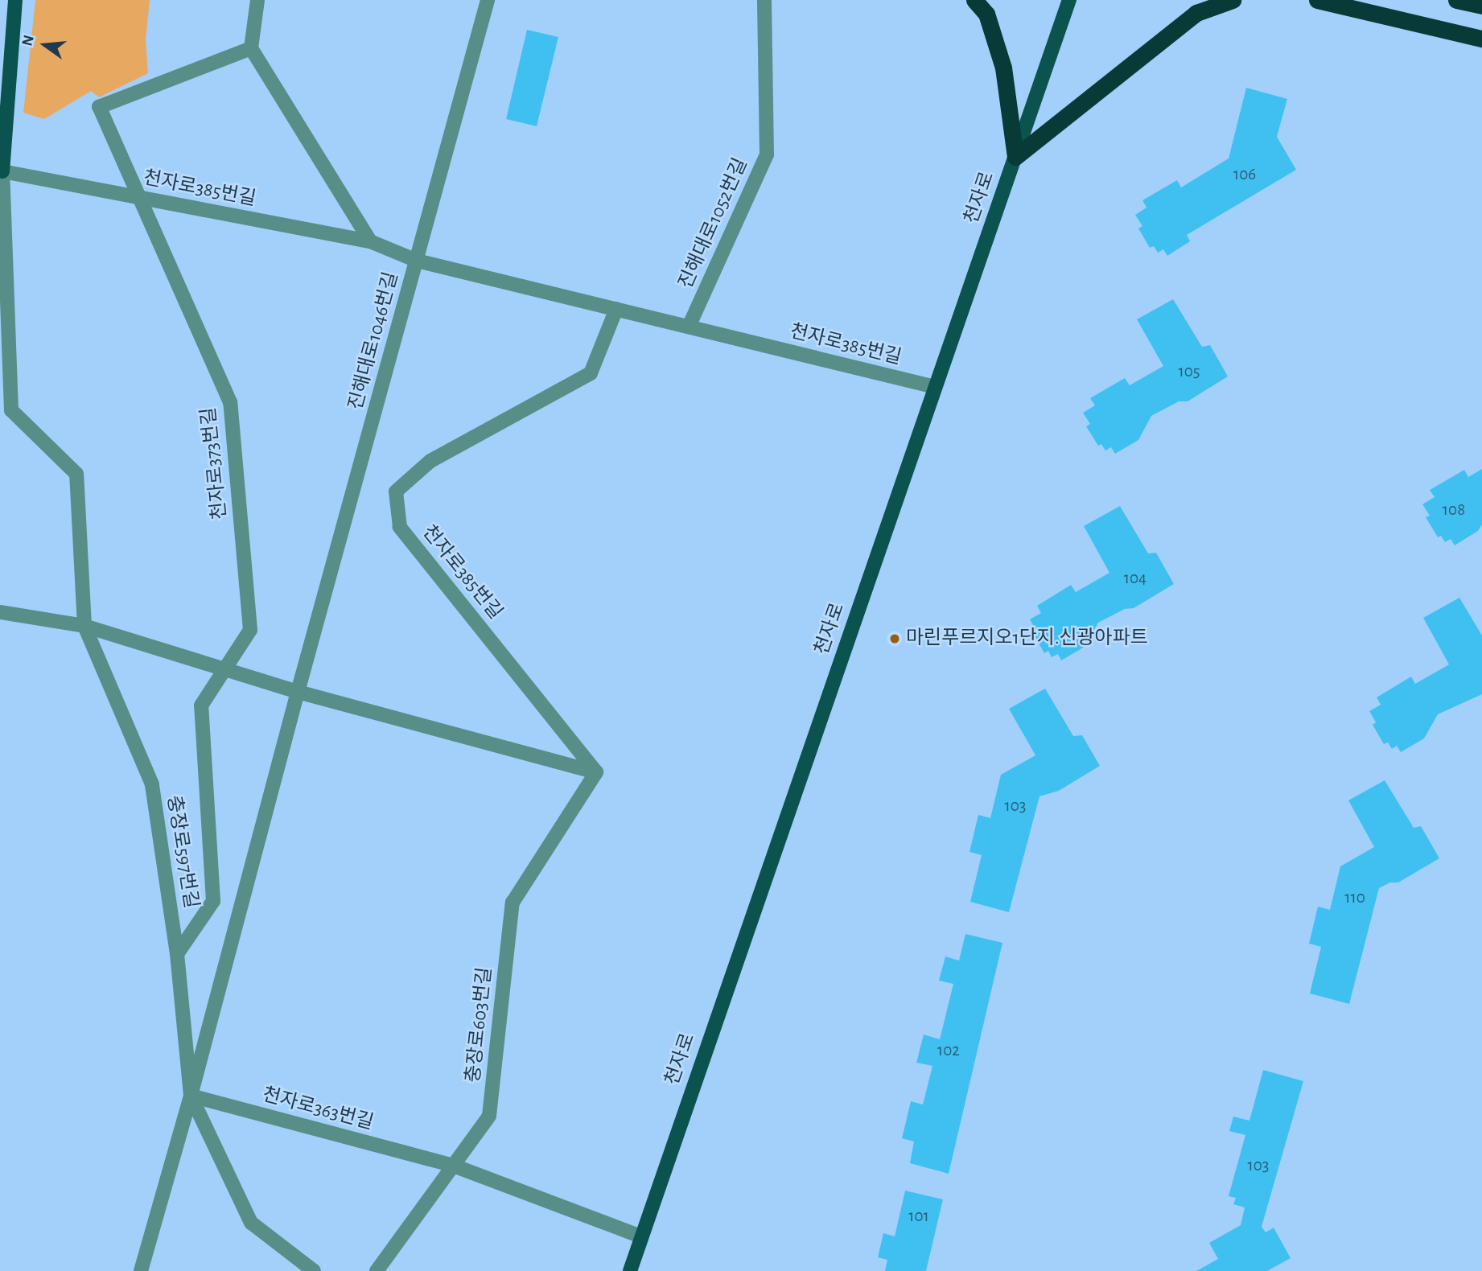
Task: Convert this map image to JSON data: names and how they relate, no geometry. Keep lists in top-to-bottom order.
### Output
{
  "streets": {
    "main road": ["천자로"],
    "street": [
      "천자로385번길",
      "진해대로1052번길",
      "진해대로1046번길",
      "천자로373번길",
      "충장로597번길",
      "충장로603번길",
      "천자로363번길"
    ]
  },
  "crossings": [
    ["천자로385번길", "천자로"],
    ["천자로385번길", "진해대로1052번길"],
    ["천자로385번길", "진해대로1046번길"],
    ["천자로385번길", "천자로373번길"],
    ["천자로385번길", "충장로603번길"],
    ["천자로", "천자로363번길"],
    ["진해대로1046번길", "충장로597번길"],
    ["천자로373번길", "충장로597번길"],
    ["충장로597번길", "천자로363번길"],
    ["충장로603번길", "천자로363번길"]
  ],
  "places": ["마린푸르지오1단지.신광아파트"],
  "house_numbers": [
    "106",
    "105",
    "108",
    "104",
    "103",
    "110",
    "102",
    "103",
    "101"
  ],
  "north": "left"
}
